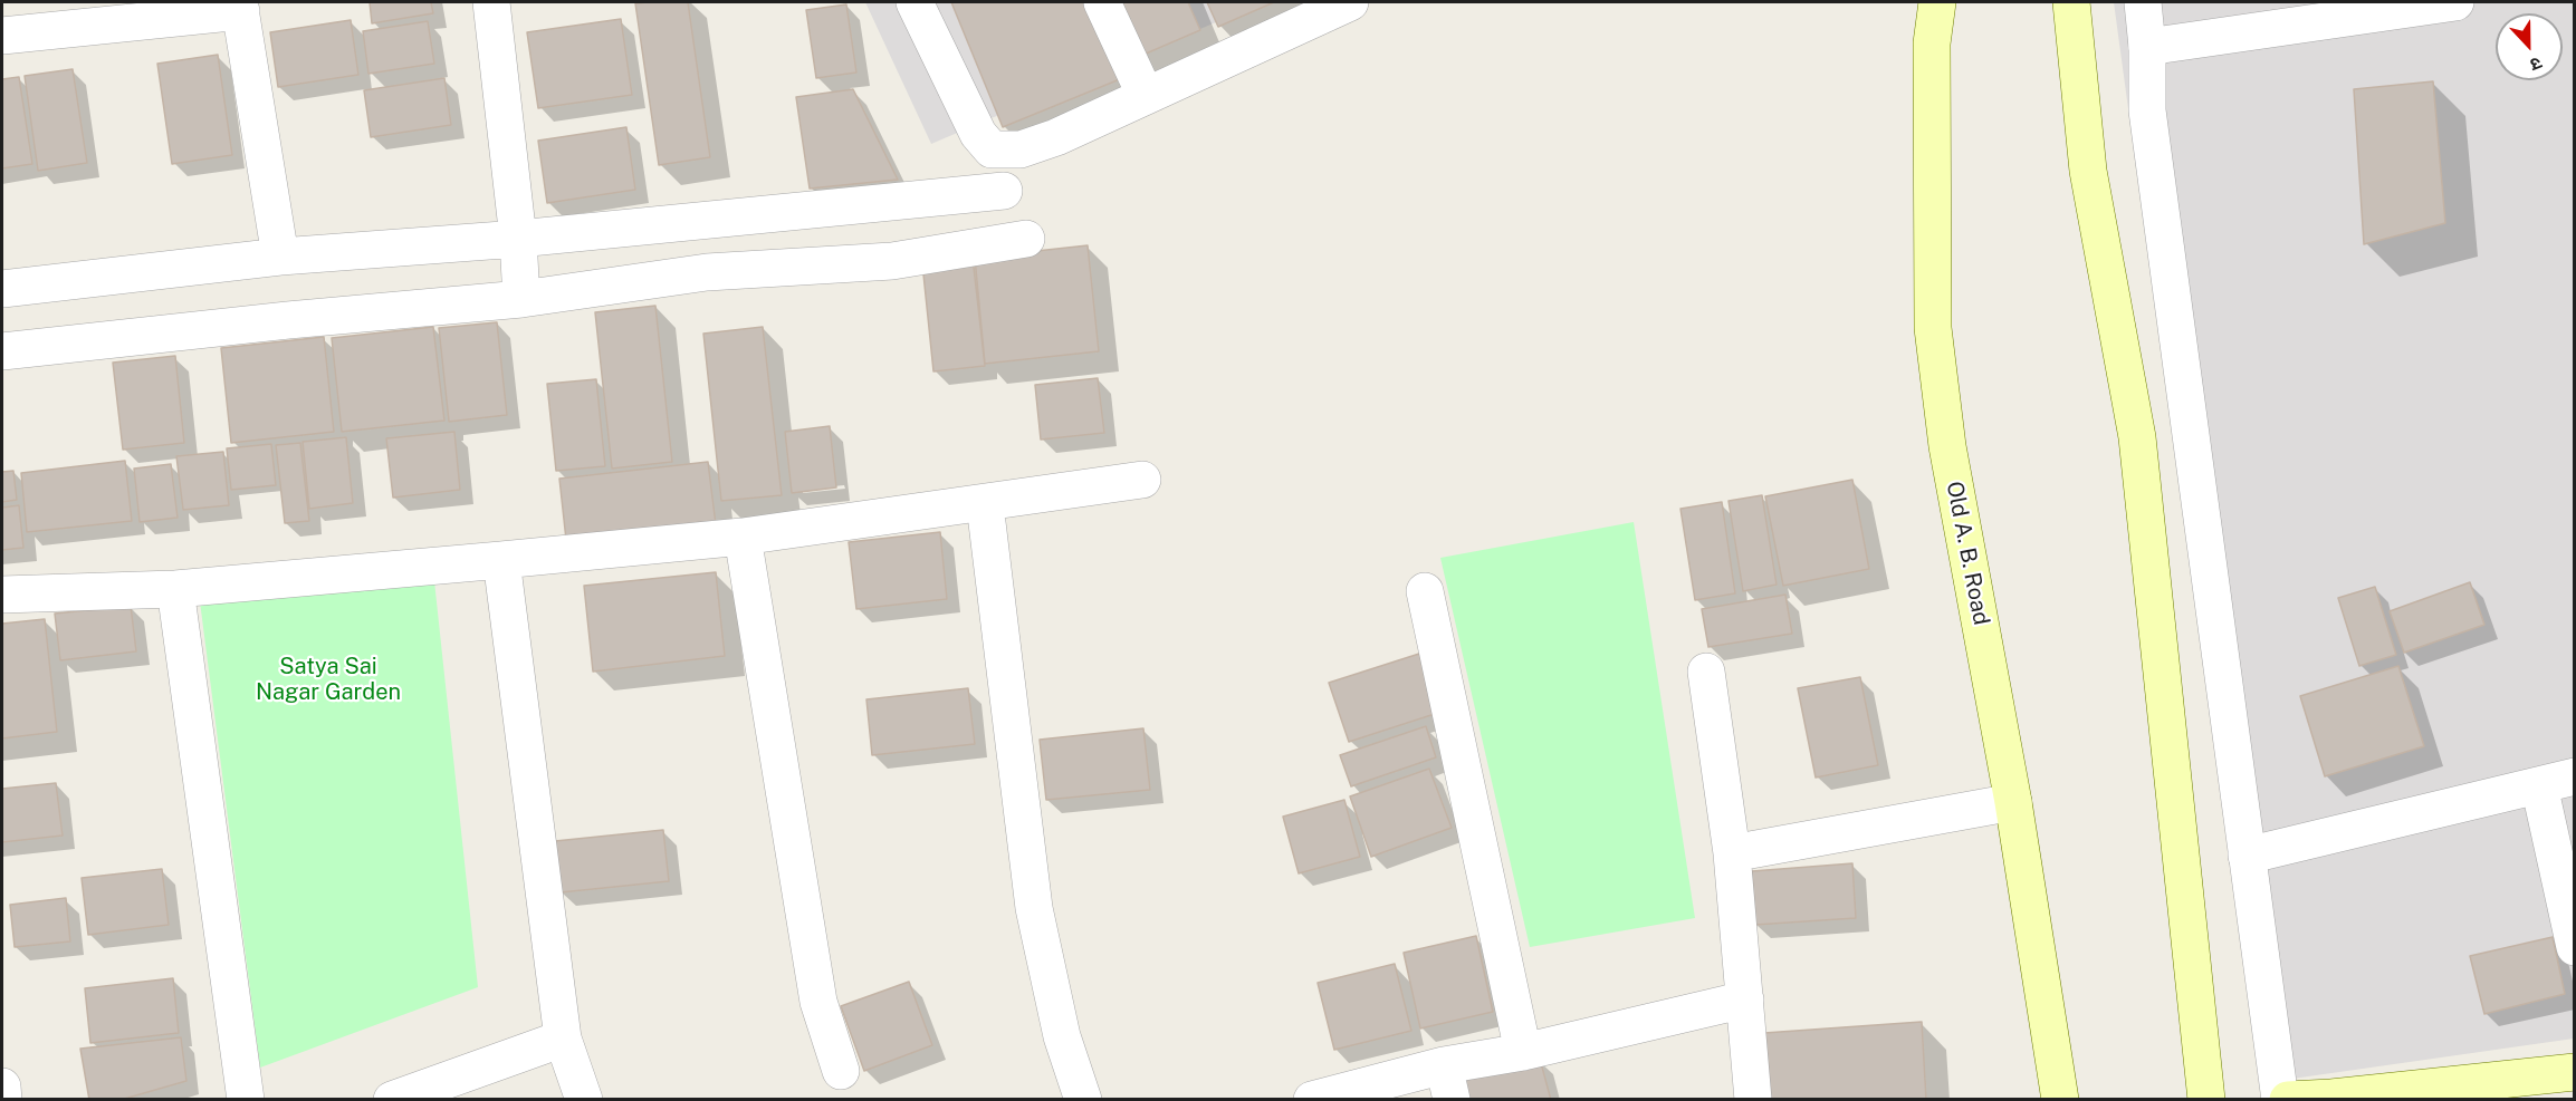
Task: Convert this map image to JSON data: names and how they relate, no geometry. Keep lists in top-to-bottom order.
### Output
{
  "streets": {
    "main road": ["Old A. B. Road"]
  },
  "parks": ["Satya Sai Nagar Garden"],
  "north": "bottom"
}
